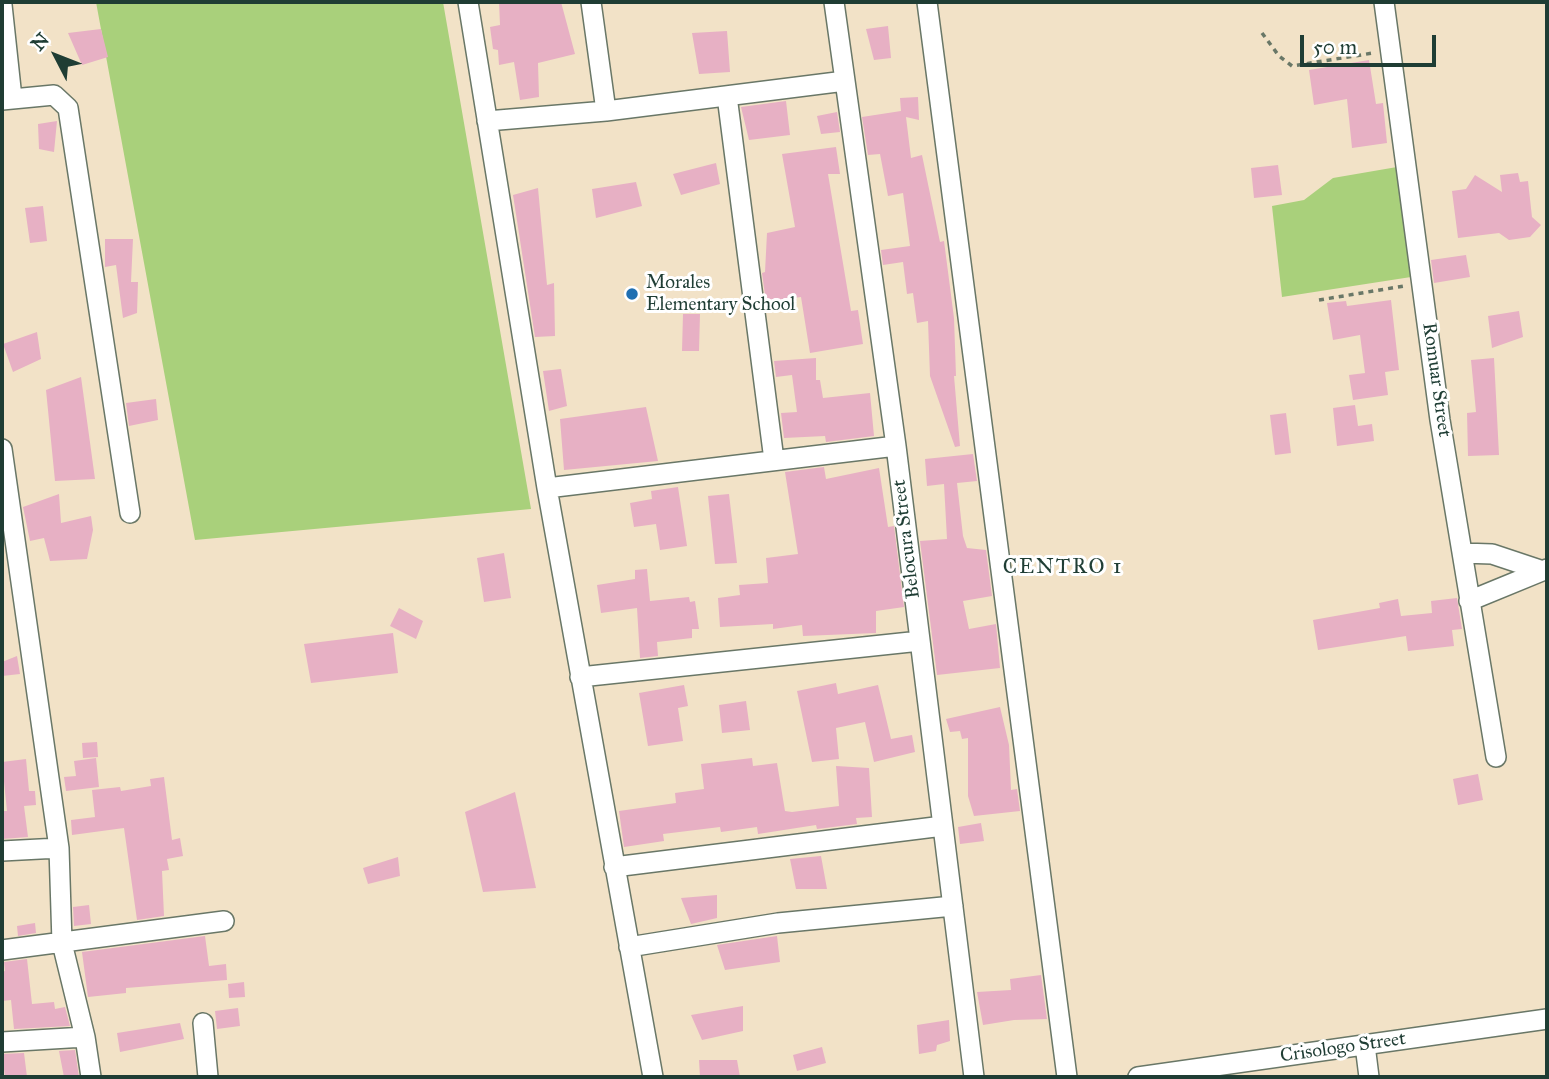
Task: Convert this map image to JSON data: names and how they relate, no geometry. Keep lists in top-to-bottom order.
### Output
{
  "streets": {
    "street": ["Romuar Street", "Belocura Street", "Crisologo Street"]
  },
  "districts": ["CENTRO 1"],
  "places": ["Morales Elementary School"],
  "scale_bar": "50 m",
  "north": "top left"
}
